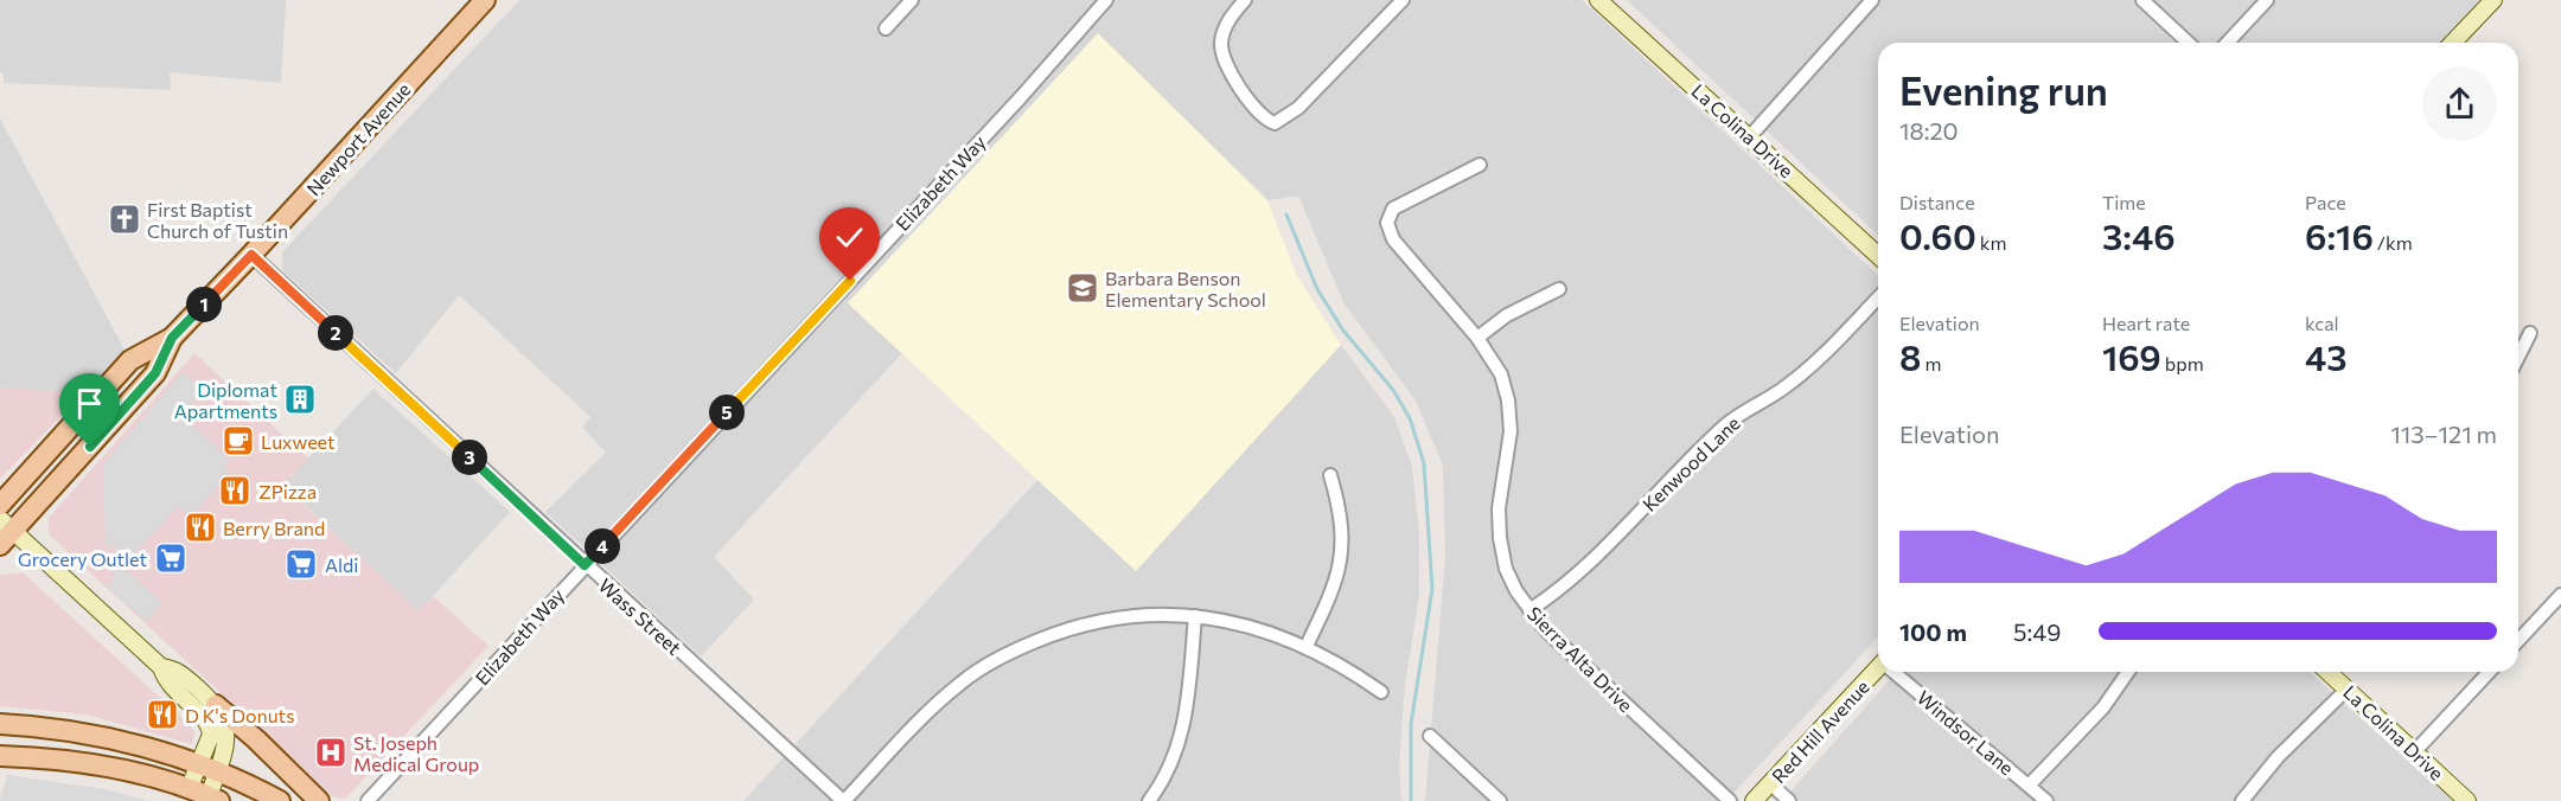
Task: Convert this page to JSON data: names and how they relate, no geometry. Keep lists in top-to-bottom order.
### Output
{
  "streets": {
    "main road": ["La Colina Drive", "Newport Avenue", "Red Hill Avenue"],
    "street": [
      "Elizabeth Way",
      "Kenwood Lane",
      "Wass Street",
      "Sierra Alta Drive",
      "Windsor Lane"
    ]
  },
  "crossings": [
    ["Newport Avenue", "Wass Street"],
    ["Elizabeth Way", "Wass Street"],
    ["Kenwood Lane", "Sierra Alta Drive"]
  ],
  "places": {
    "church": ["First Baptist Church of Tustin"],
    "school or university": ["Barbara Benson Elementary School"],
    "building": ["Diplomat Apartments"],
    "cafe": ["Luxweet"],
    "restaurant": ["ZPizza", "Berry Brand", "D K's Donuts"],
    "supermarket": ["Grocery Outlet", "Aldi"],
    "hospital": ["St. Joseph Medical Group"]
  },
  "page": {
    "heading": ["Evening run", "18:20"],
    "stats": [
      ["Distance", "0.60 km"],
      ["Time", "3:46"],
      ["Pace", "6:16 /km"],
      ["Elevation", "8 m"],
      ["Heart rate", "169 bpm"],
      ["kcal", "43"]
    ],
    "pins": [
      "1",
      "2",
      "5",
      "3",
      "4"
    ],
    "chart": ["Elevation", "113–121 m"],
    "list": [
      {
        "name": "100 m",
        "note": "5:49"
      }
    ]
  }
}
